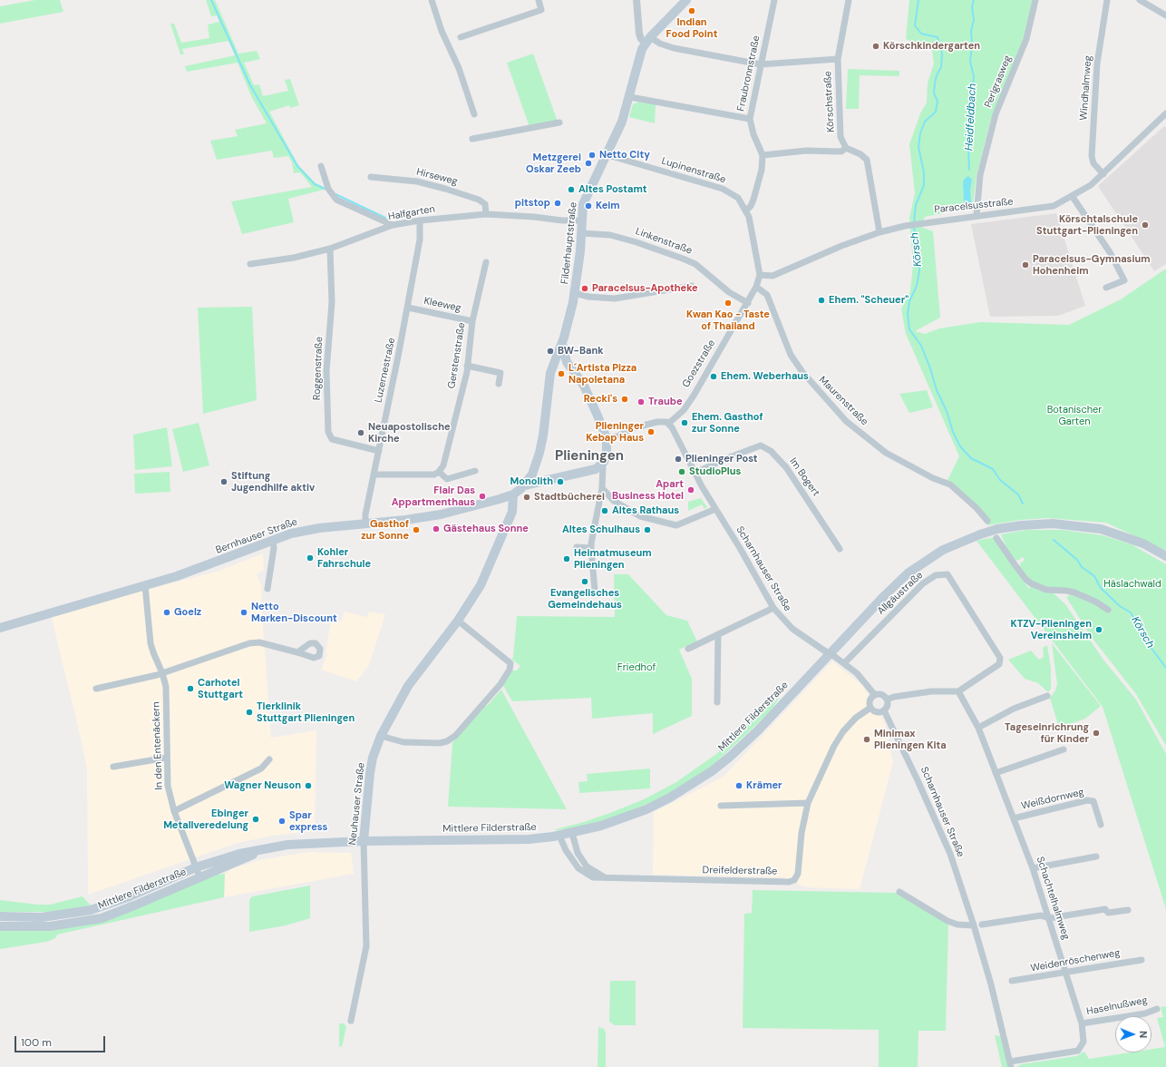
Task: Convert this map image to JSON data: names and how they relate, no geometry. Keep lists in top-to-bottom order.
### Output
{
  "streets": {
    "main road": [
      "Filderhauptstraße",
      "Bernhauser Straße",
      "Mittlere Filderstraße",
      "Neuhauser Straße"
    ],
    "street": [
      "Fraubronnstraße",
      "Perlgrasweg",
      "Windhalmweg",
      "Körschstraße",
      "Lupinenstraße",
      "Hirseweg",
      "Paracelsusstraße",
      "Halfgarten",
      "Linkenstraße",
      "Kleeweg",
      "Gerstenstraße",
      "Goezstraße",
      "Roggenstraße",
      "Luzernestraße",
      "Maurenstraße",
      "Im Bogert",
      "Scharnhauser Straße",
      "Allgäustraße",
      "In den Entenäckern",
      "Weißdornweg",
      "Dreifelderstraße",
      "Schachtelhalmweg",
      "Weidenröschenweg",
      "Haselnußweg"
    ]
  },
  "crossings": [
    ["Fraubronnstraße", "Lupinenstraße"],
    ["Perlgrasweg", "Paracelsusstraße"],
    ["Windhalmweg", "Paracelsusstraße"],
    ["Lupinenstraße", "Paracelsusstraße"],
    ["Lupinenstraße", "Filderhauptstraße"],
    ["Lupinenstraße", "Goezstraße"],
    ["Hirseweg", "Halfgarten"],
    ["Paracelsusstraße", "Goezstraße"],
    ["Halfgarten", "Filderhauptstraße"],
    ["Halfgarten", "Roggenstraße"],
    ["Halfgarten", "Luzernestraße"],
    ["Linkenstraße", "Filderhauptstraße"],
    ["Linkenstraße", "Goezstraße"],
    ["Filderhauptstraße", "Bernhauser Straße"],
    ["Kleeweg", "Gerstenstraße"],
    ["Kleeweg", "Luzernestraße"],
    ["Goezstraße", "Maurenstraße"],
    ["Goezstraße", "Scharnhauser Straße"],
    ["Roggenstraße", "Luzernestraße"],
    ["Luzernestraße", "Bernhauser Straße"],
    ["Im Bogert", "Scharnhauser Straße"],
    ["Bernhauser Straße", "In den Entenäckern"],
    ["Bernhauser Straße", "Neuhauser Straße"],
    ["Scharnhauser Straße", "Allgäustraße"],
    ["Scharnhauser Straße", "Dreifelderstraße"],
    ["Scharnhauser Straße", "Schachtelhalmweg"],
    ["Allgäustraße", "Schachtelhalmweg"],
    ["Mittlere Filderstraße", "In den Entenäckern"],
    ["Mittlere Filderstraße", "Neuhauser Straße"],
    ["Mittlere Filderstraße", "Dreifelderstraße"],
    ["Weißdornweg", "Schachtelhalmweg"],
    ["Schachtelhalmweg", "Weidenröschenweg"],
    ["Schachtelhalmweg", "Haselnußweg"]
  ],
  "districts": ["Plieningen"],
  "water": ["Heidfeldbach", "Körsch"],
  "parks": ["Botanischer Garten", "Häslachwald", "Friedhof"],
  "places": [
    "Indian Food Point",
    "Körschkindergarten",
    "Netto City",
    "Metzgerei Oskar Zeeb",
    "Altes Postamt",
    "pitstop",
    "Keim",
    "Körschtalschule Stuttgart-Plieningen",
    "Paracelsus-Gymnasium Hohenheim",
    "Paracelsus-Apotheke",
    "Ehem. \"Scheuer\"",
    "Kwan Kao - Taste of Thailand",
    "BW-Bank",
    "L´Artista Pizza Napoletana",
    "Ehem. Weberhaus",
    "Recki's",
    "Traube",
    "Ehem. Gasthof zur Sonne",
    "Plieninger Kebap Haus",
    "Neuapostolische Kirche",
    "Plieninger Post",
    "StudioPlus",
    "Stiftung Jugendhilfe aktiv",
    "Monolith",
    "Apart Business Hotel",
    "Flair Das Appartmenthaus",
    "Stadtbücherei",
    "Altes Rathaus",
    "Gästehaus Sonne",
    "Gasthof zur Sonne",
    "Altes Schulhaus",
    "Kohler Fahrschule",
    "Heimatmuseum Plieningen",
    "Evangelisches Gemeindehaus",
    "Goelz",
    "Netto Marken-Discount",
    "KTZV-Plieningen Vereinsheim",
    "Carhotel Stuttgart",
    "Tierklinik Stuttgart Plieningen",
    "Tageseinrichrung für Kinder",
    "Minimax Plieningen Kita",
    "Wagner Neuson",
    "Krämer",
    "Ebinger Metallveredelung",
    "Spar express"
  ],
  "scale_bar": "100 m",
  "north": "right"
}
